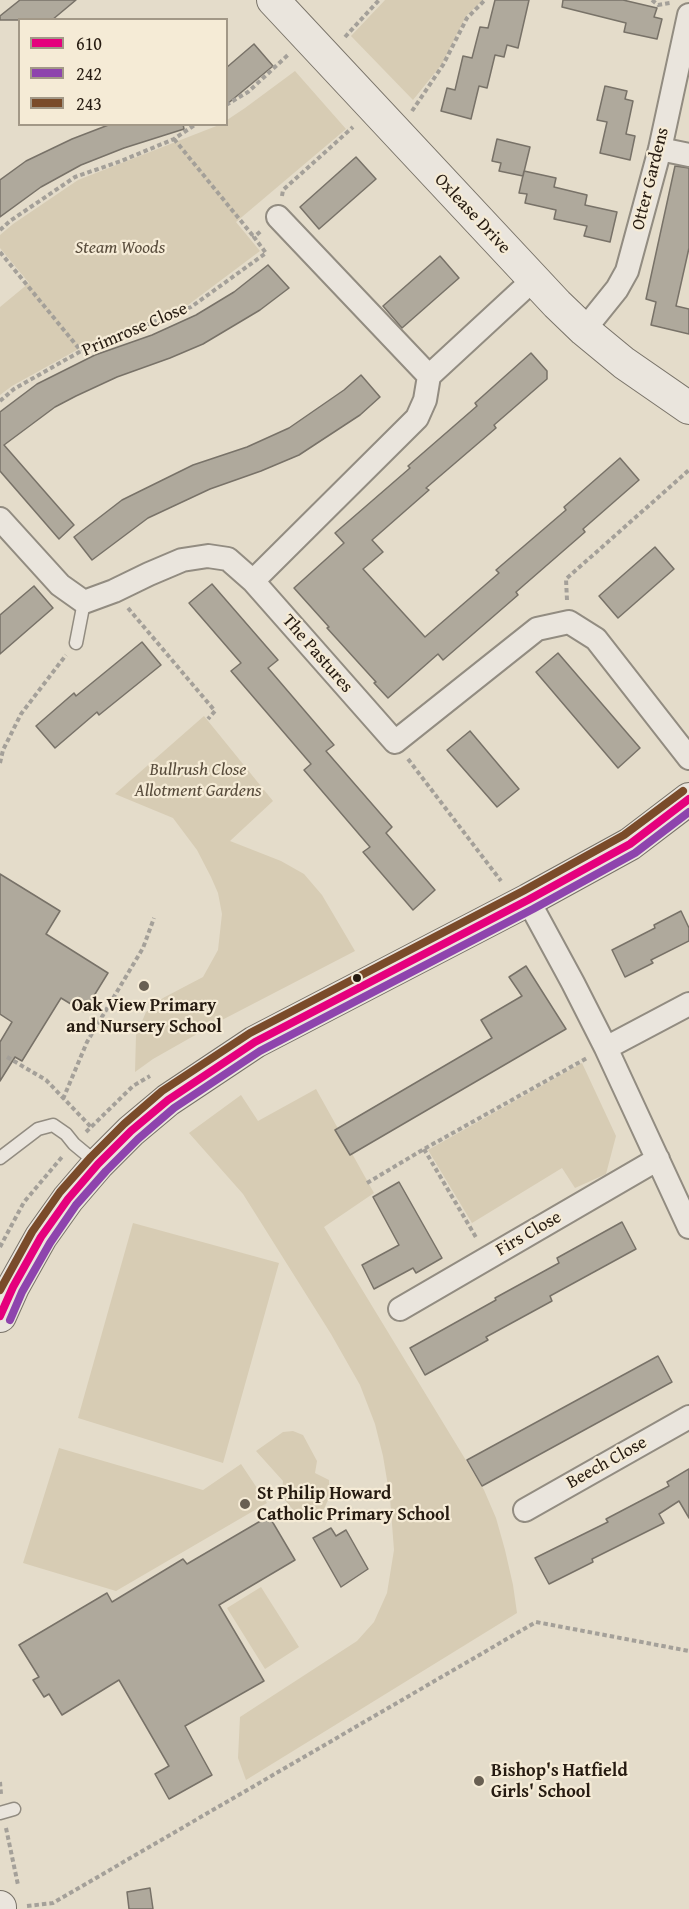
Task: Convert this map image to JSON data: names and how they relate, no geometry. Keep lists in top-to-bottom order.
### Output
{
  "streets": {
    "street": [
      "Otter Gardens",
      "Oxlease Drive",
      "The Pastures",
      "Firs Close",
      "Beech Close"
    ],
    "path": ["Primrose Close"]
  },
  "crossings": [
    ["Otter Gardens", "Oxlease Drive"]
  ],
  "parks": ["Steam Woods", "Bullrush Close Allotment Gardens"],
  "places": ["Oak View Primary and Nursery School", "St Philip Howard Catholic Primary School", "Bishop's Hatfield Girls' School"],
  "lines": ["transit line 243", "transit line 610", "transit line 242"],
  "legend": ["610", "242", "243"]
}
